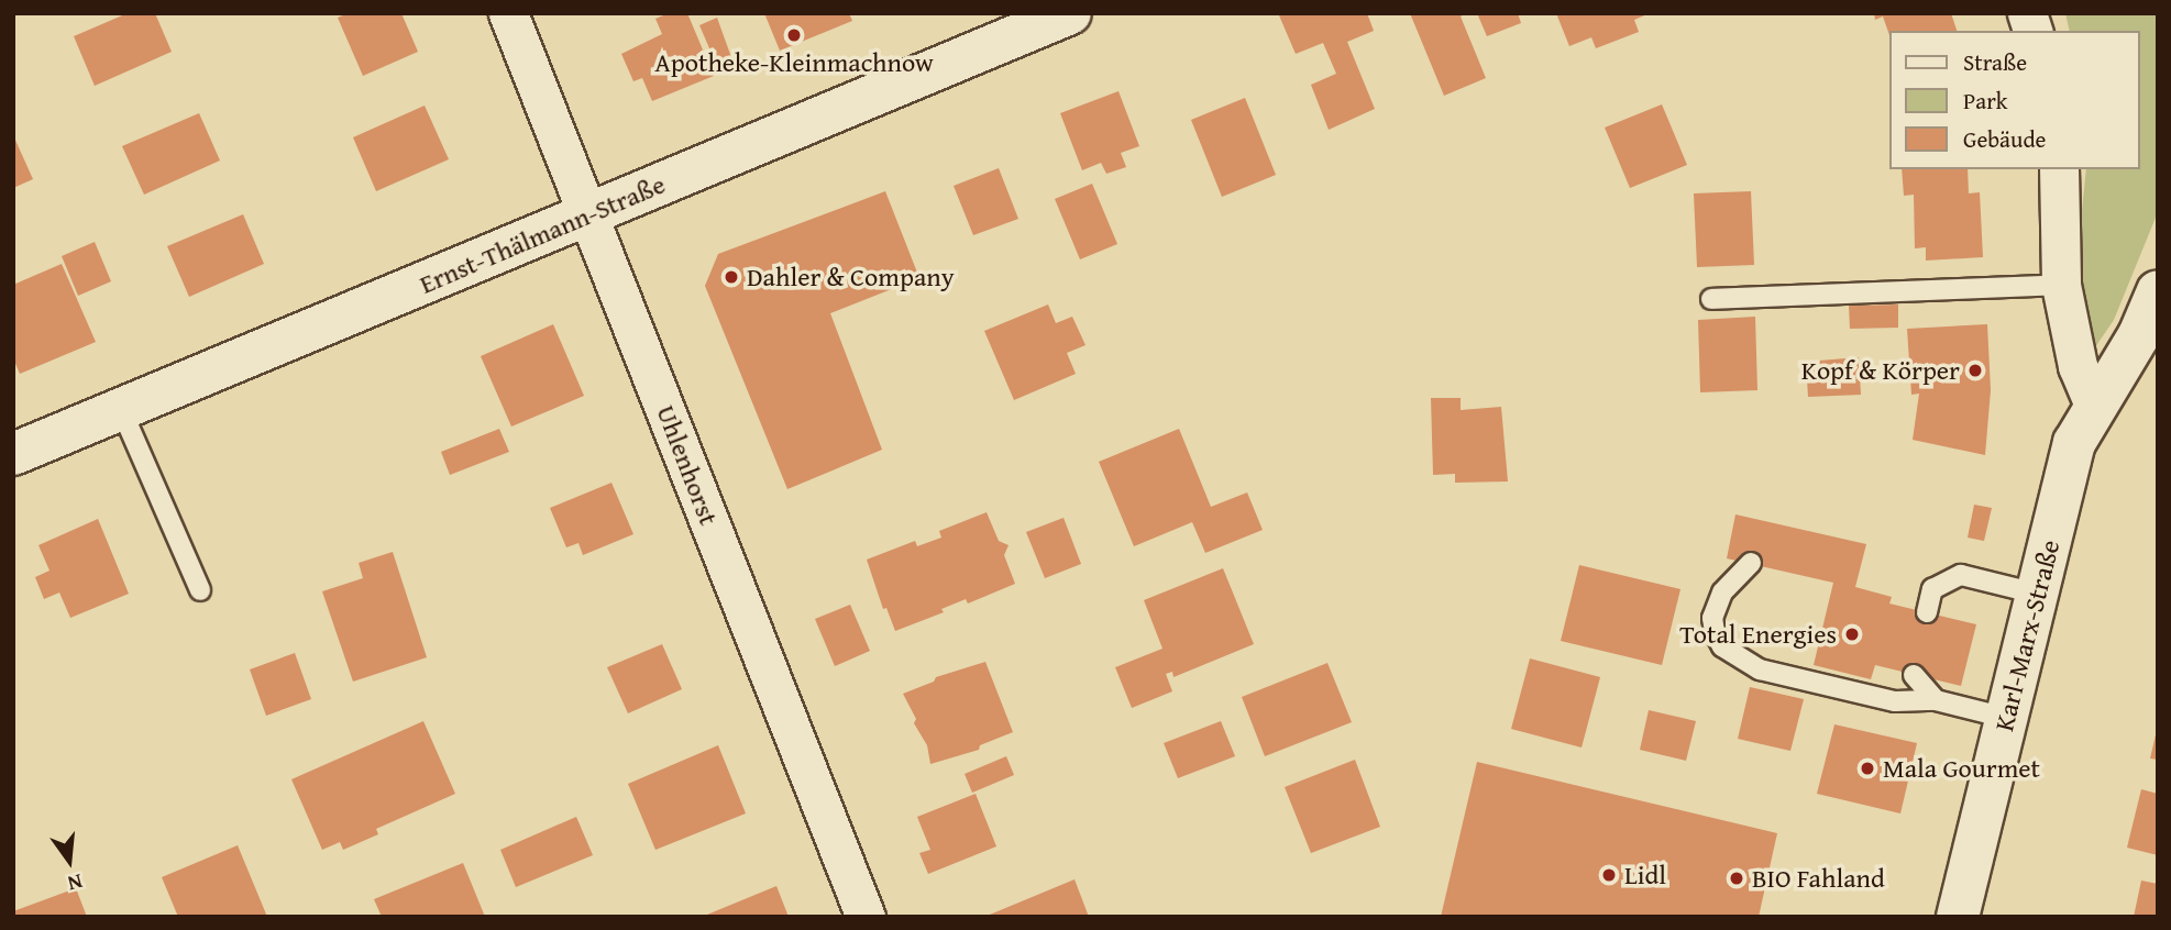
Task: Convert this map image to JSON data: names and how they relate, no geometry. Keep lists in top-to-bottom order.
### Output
{
  "streets": {
    "street": ["Ernst-Thälmann-Straße", "Uhlenhorst", "Karl-Marx-Straße"]
  },
  "crossings": [
    ["Ernst-Thälmann-Straße", "Uhlenhorst"]
  ],
  "places": [
    "Apotheke-Kleinmachnow",
    "Dahler & Company",
    "Kopf & Körper",
    "Total Energies",
    "Mala Gourmet",
    "Lidl",
    "BIO Fahland"
  ],
  "legend": ["Straße", "Park", "Gebäude"],
  "north": "bottom"
}
